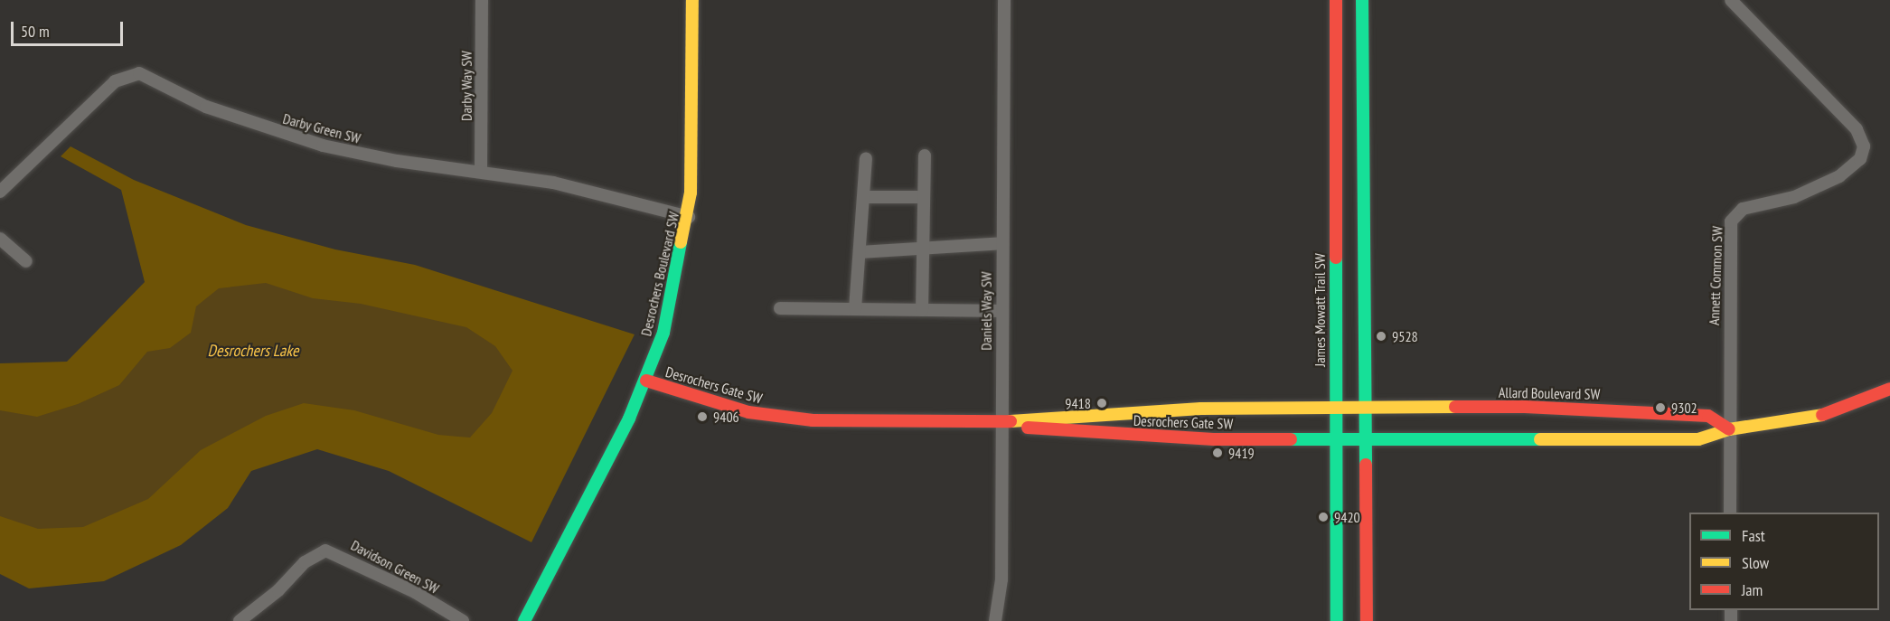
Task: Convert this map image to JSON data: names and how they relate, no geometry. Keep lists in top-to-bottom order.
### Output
{
  "streets": {
    "street": [
      "Darby Way SW",
      "Darby Green SW",
      "Desrochers Boulevard SW",
      "Annett Common SW",
      "James Mowatt Trail SW",
      "Daniels Way SW",
      "Desrochers Gate SW",
      "Allard Boulevard SW",
      "Davidson Green SW"
    ]
  },
  "crossings": [
    ["Darby Way SW", "Darby Green SW"],
    ["Darby Green SW", "Desrochers Boulevard SW"],
    ["Desrochers Boulevard SW", "Desrochers Gate SW"],
    ["Annett Common SW", "Allard Boulevard SW"],
    ["James Mowatt Trail SW", "Desrochers Gate SW"],
    ["Daniels Way SW", "Desrochers Gate SW"],
    ["Desrochers Gate SW", "Allard Boulevard SW"]
  ],
  "water": ["Desrochers Lake"],
  "places": [
    "9528",
    "9418",
    "9302",
    "9406",
    "9419",
    "9420"
  ],
  "legend": ["Fast", "Slow", "Jam"],
  "scale_bar": "50 m"
}
